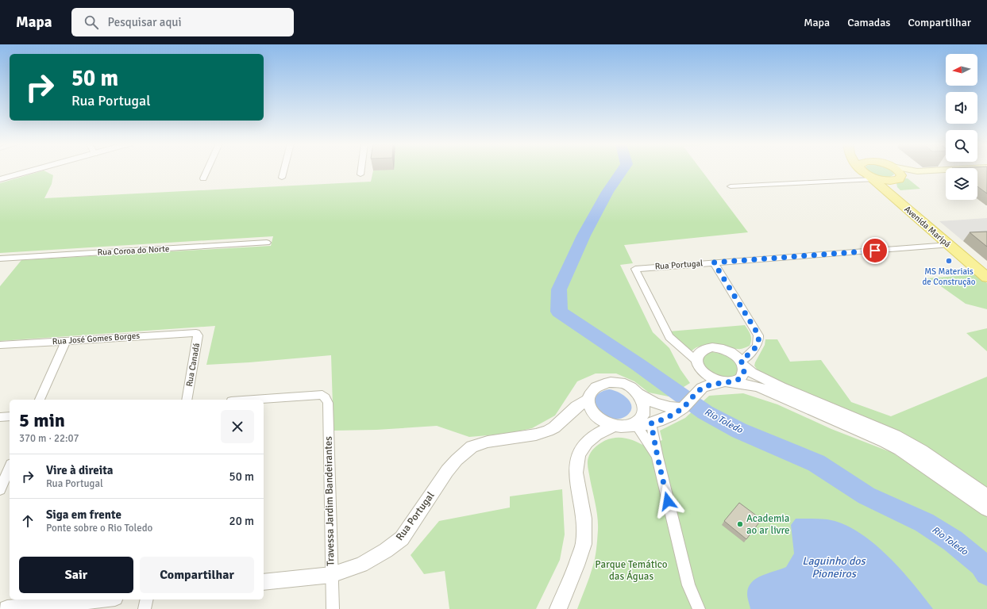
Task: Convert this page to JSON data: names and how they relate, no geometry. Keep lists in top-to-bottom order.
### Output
{
  "streets": {
    "main road": ["Avenida Maripá"],
    "street": [
      "Rua Coroa do Norte",
      "Rua Portugal",
      "Rua José Gomes Borges",
      "Rua Canadá",
      "Travessa Jardim Bandeirantes"
    ]
  },
  "crossings": [
    ["Avenida Maripá", "Rua Portugal"],
    ["Rua Portugal", "Travessa Jardim Bandeirantes"],
    ["Rua José Gomes Borges", "Rua Canadá"]
  ],
  "water": ["Rio Toledo", "Laguinho dos Pioneiros"],
  "parks": ["Parque Temático das Águas"],
  "places": ["MS Materiais de Construção", "Academia ao ar livre"],
  "north": "left",
  "page": {
    "header": "Mapa",
    "search": "Pesquisar aqui",
    "nav": ["Mapa", "Camadas", "Compartilhar"],
    "turn": ["50 m", "Rua Portugal"],
    "heading": ["5 min", "370 m · 22:07"],
    "list": [
      {
        "name": "Vire à direita",
        "note": "Rua Portugal",
        "value": "50 m"
      },
      {
        "name": "Siga em frente",
        "note": "Ponte sobre o Rio Toledo",
        "value": "20 m"
      }
    ],
    "buttons": ["Sair", "Compartilhar"]
  }
}
